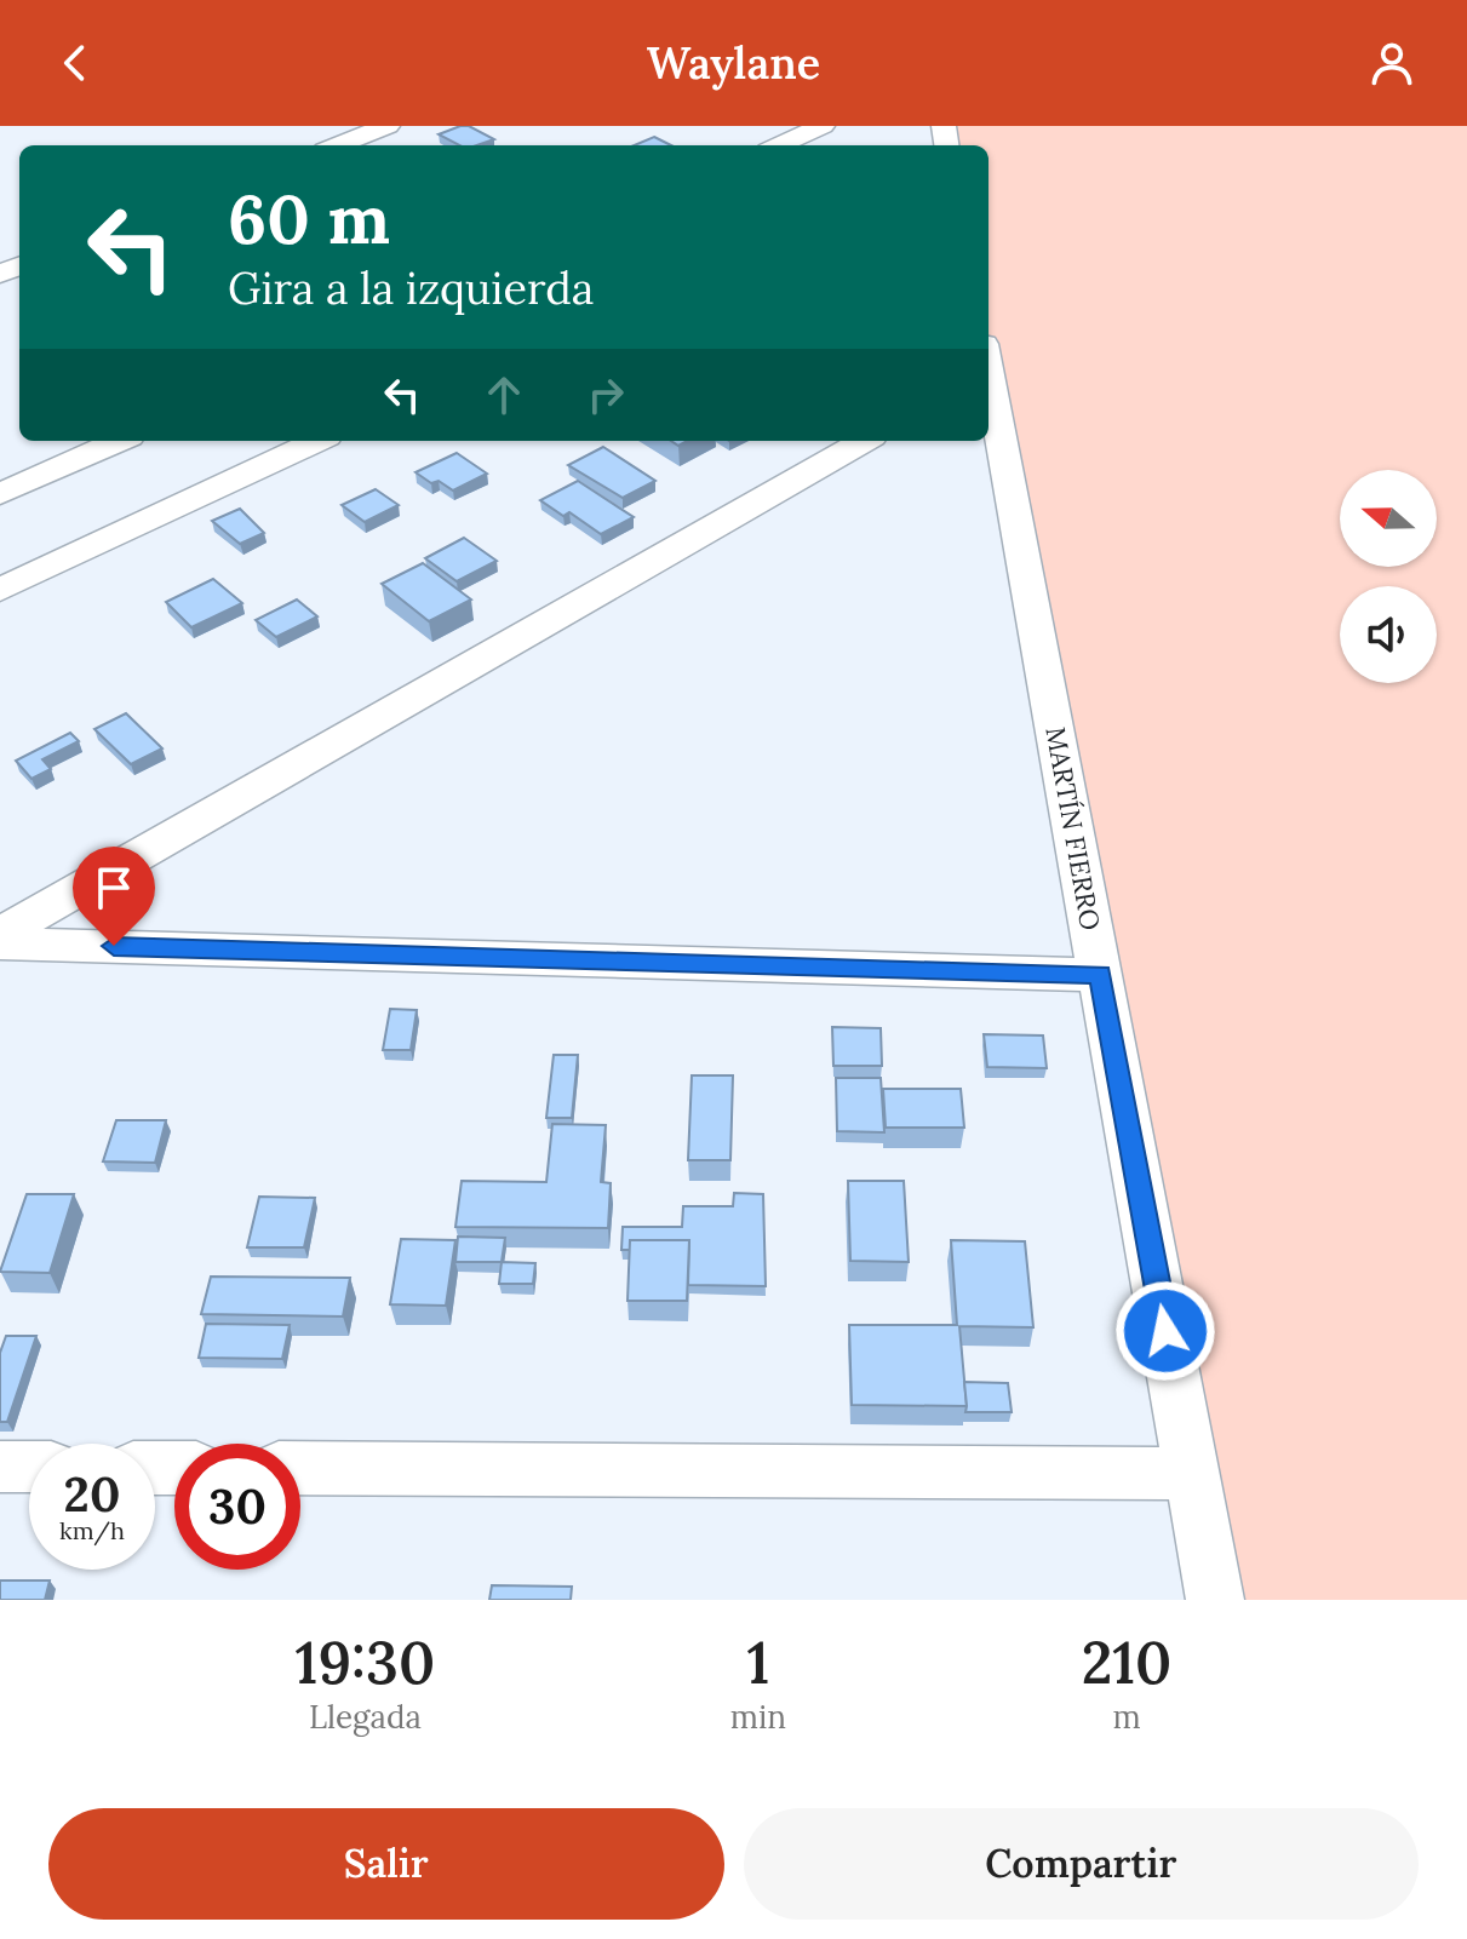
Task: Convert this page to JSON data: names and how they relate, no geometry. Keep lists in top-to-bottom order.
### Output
{
  "streets": {
    "street": ["MARTÍN FIERRO"]
  },
  "north": "left",
  "page": {
    "header": "Waylane",
    "turn": ["60 m", "Gira a la izquierda"],
    "speed": "20 km/h",
    "limit": "30",
    "eta": [
      "19:30",
      "Llegada",
      "1",
      "min",
      "210",
      "m"
    ],
    "buttons": ["Salir", "Compartir"]
  }
}
